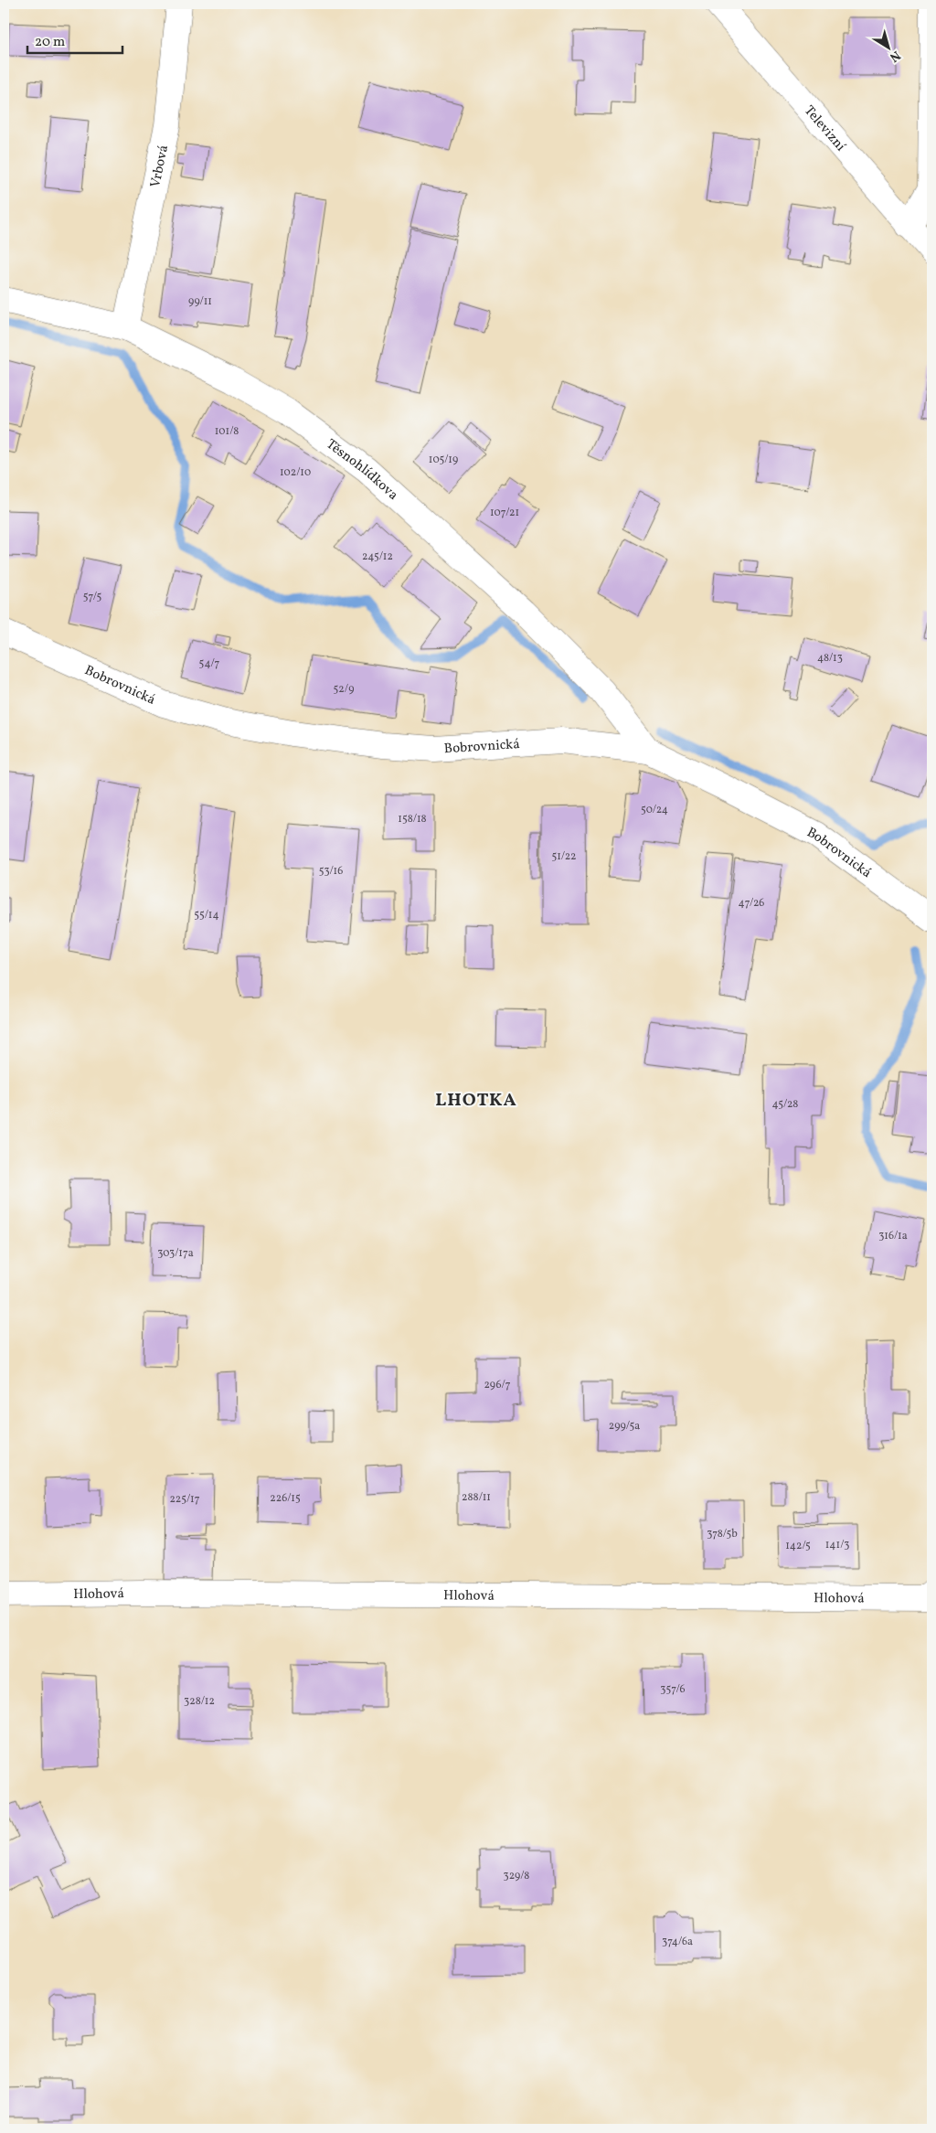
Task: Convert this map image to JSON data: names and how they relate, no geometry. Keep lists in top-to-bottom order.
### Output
{
  "streets": {
    "street": [
      "Televizní",
      "Vrbová",
      "Těsnohlídkova",
      "Bobrovnická",
      "Hlohová"
    ]
  },
  "crossings": [
    ["Vrbová", "Těsnohlídkova"],
    ["Těsnohlídkova", "Bobrovnická"]
  ],
  "districts": ["LHOTKA"],
  "house_numbers": [
    "99/11",
    "101/8",
    "105/19",
    "102/10",
    "107/21",
    "245/12",
    "57/5",
    "48/13",
    "54/7",
    "52/9",
    "50/24",
    "158/18",
    "51/22",
    "53/16",
    "47/26",
    "55/14",
    "45/28",
    "316/1a",
    "303/17a",
    "296/7",
    "299/5a",
    "288/11",
    "226/15",
    "225/17",
    "378/5b",
    "141/3",
    "142/5",
    "357/6",
    "328/12",
    "329/8",
    "374/6a"
  ],
  "scale_bar": "20 m",
  "north": "bottom right"
}
